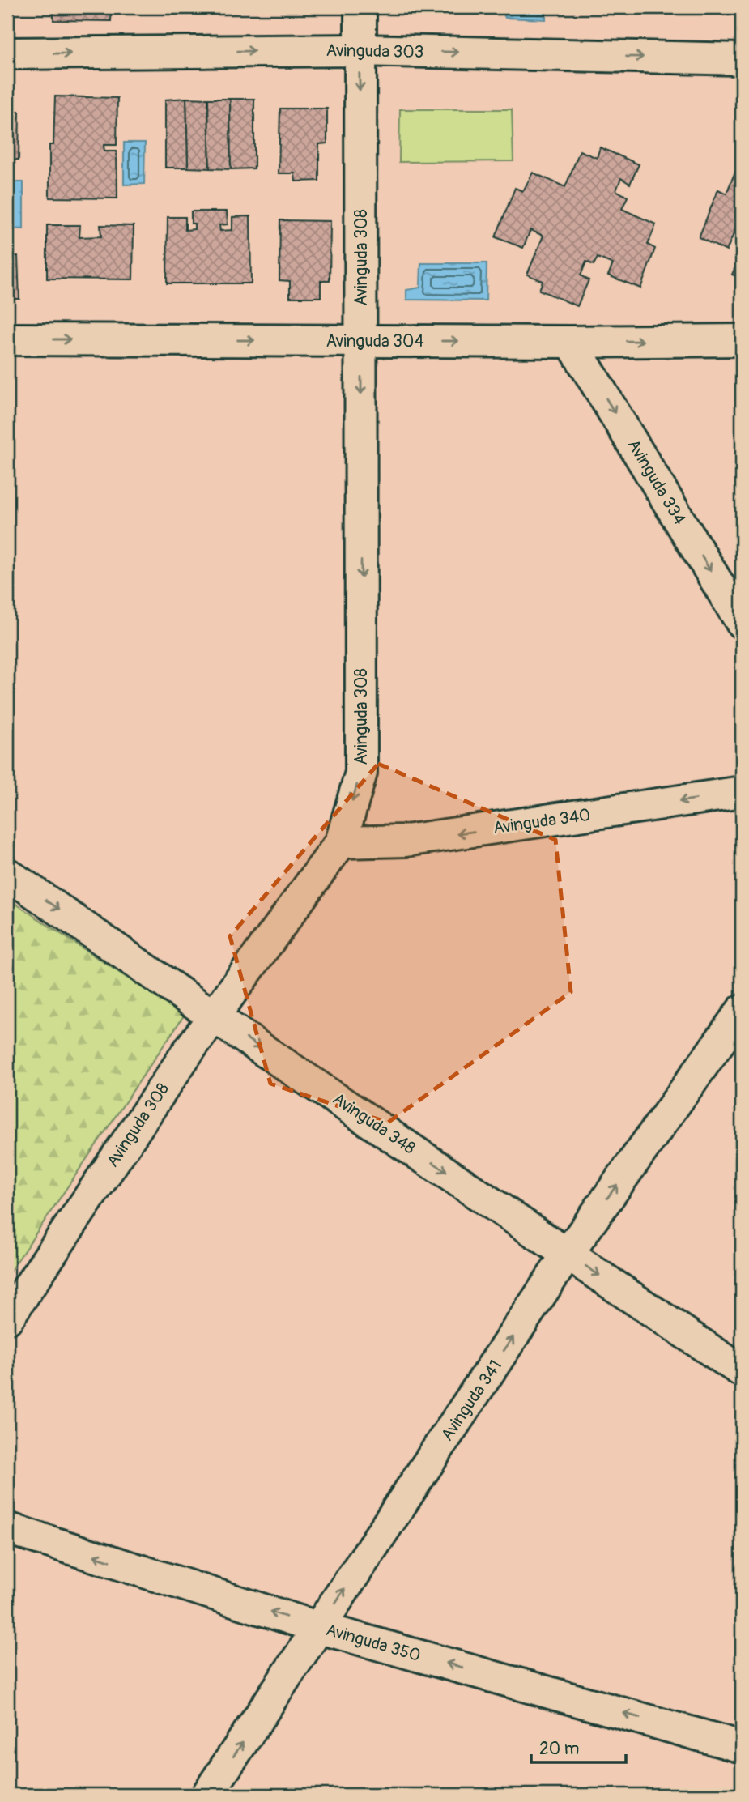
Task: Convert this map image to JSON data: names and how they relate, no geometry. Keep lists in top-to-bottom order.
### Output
{
  "streets": {
    "street": [
      "Avinguda 303",
      "Avinguda 308",
      "Avinguda 304",
      "Avinguda 334",
      "Avinguda 340",
      "Avinguda 348",
      "Avinguda 341",
      "Avinguda 350"
    ]
  },
  "crossings": [
    ["Avinguda 303", "Avinguda 308"],
    ["Avinguda 308", "Avinguda 304"],
    ["Avinguda 308", "Avinguda 340"],
    ["Avinguda 308", "Avinguda 348"],
    ["Avinguda 304", "Avinguda 334"],
    ["Avinguda 348", "Avinguda 341"],
    ["Avinguda 341", "Avinguda 350"]
  ],
  "one_way": [
    "Avinguda 303",
    "Avinguda 308",
    "Avinguda 304",
    "Avinguda 334",
    "Avinguda 340",
    "Avinguda 348",
    "Avinguda 341",
    "Avinguda 350"
  ],
  "scale_bar": "20 m"
}
